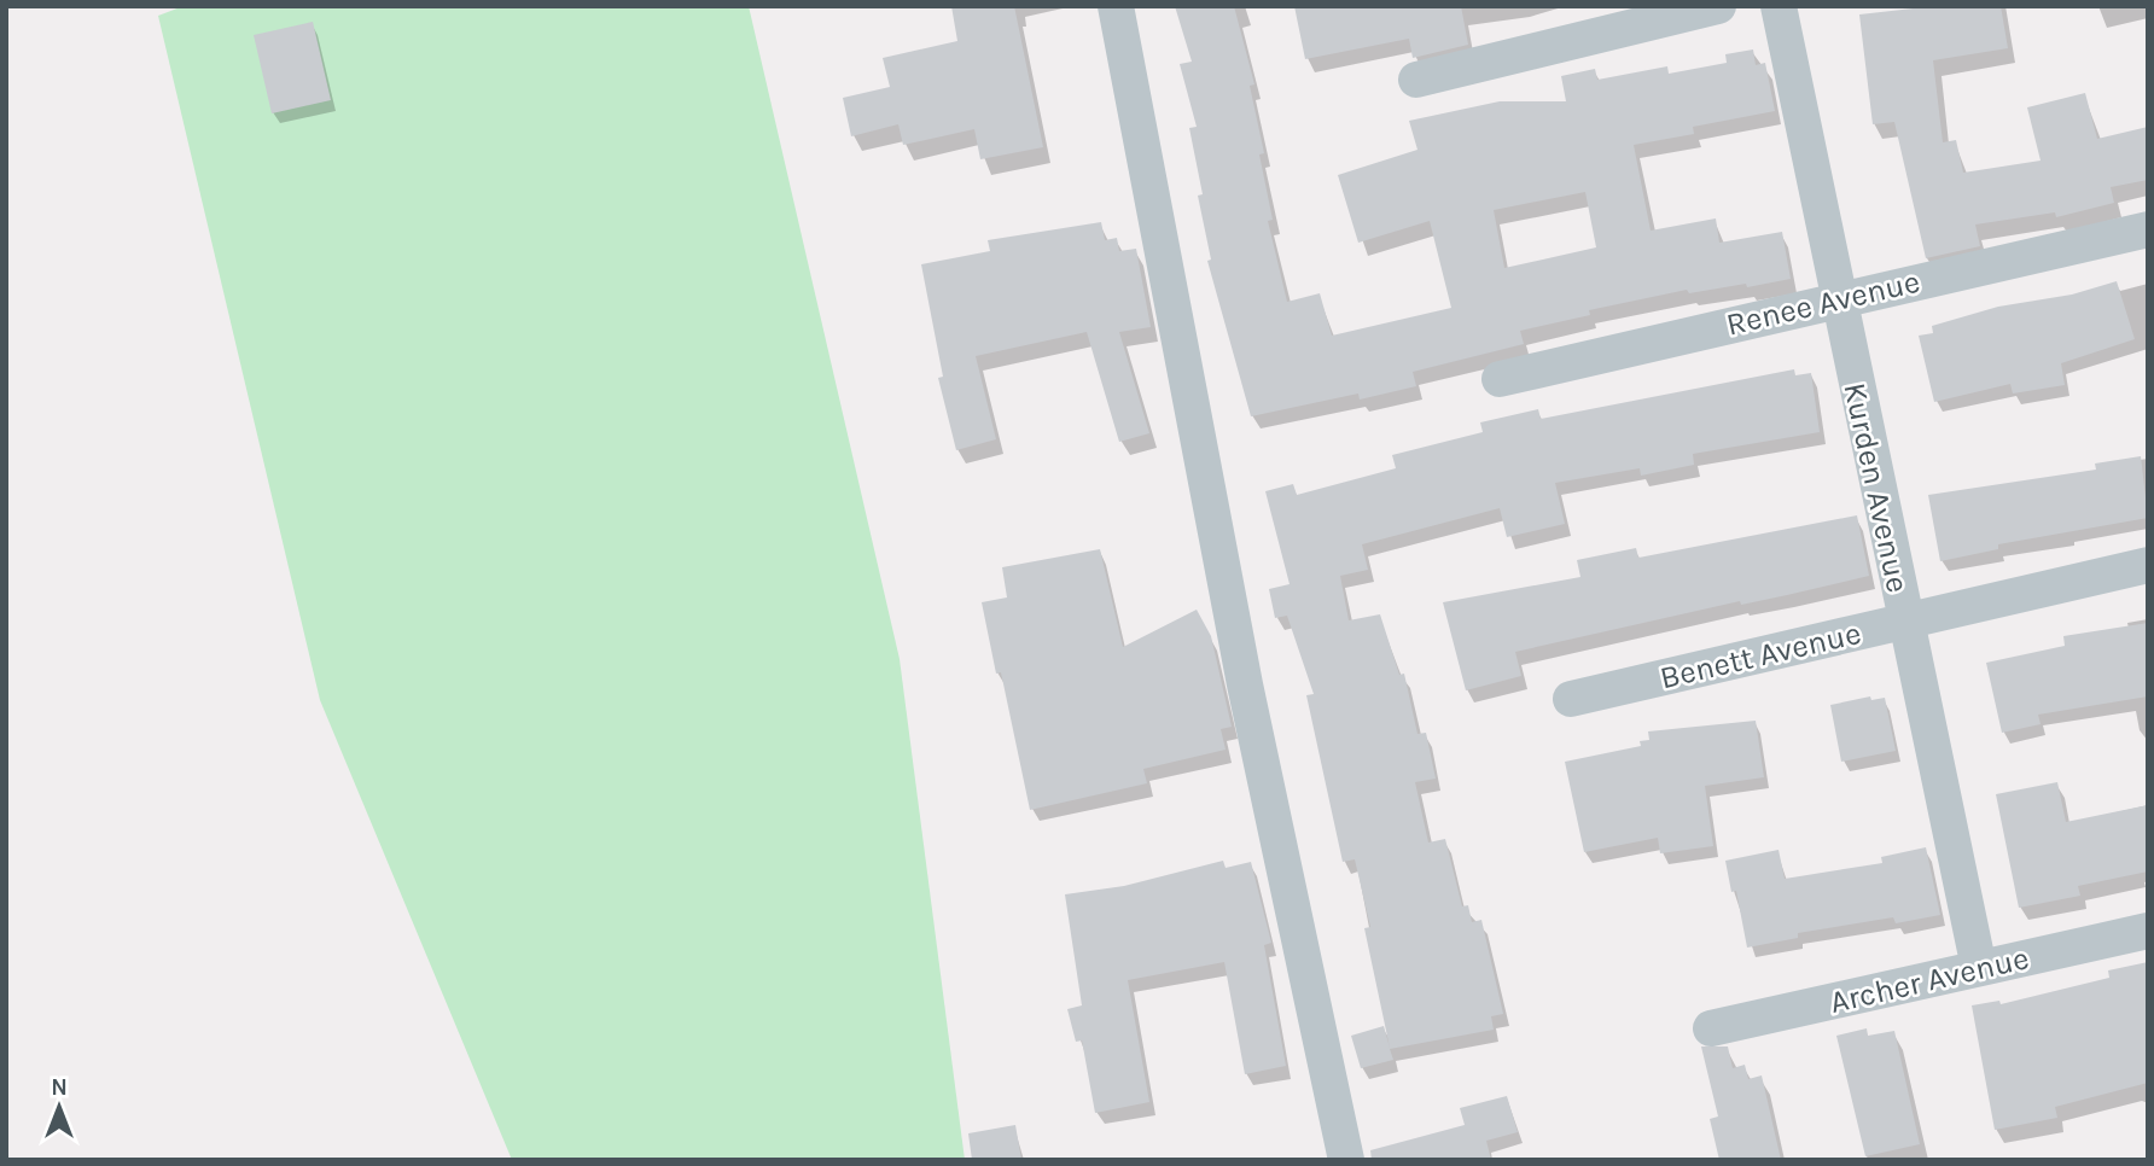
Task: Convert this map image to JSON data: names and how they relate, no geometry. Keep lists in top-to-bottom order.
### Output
{
  "streets": {
    "street": [
      "Renee Avenue",
      "Kurden Avenue",
      "Benett Avenue",
      "Archer Avenue"
    ]
  },
  "crossings": [
    ["Renee Avenue", "Kurden Avenue"],
    ["Kurden Avenue", "Benett Avenue"],
    ["Kurden Avenue", "Archer Avenue"]
  ],
  "north": "top"
}
